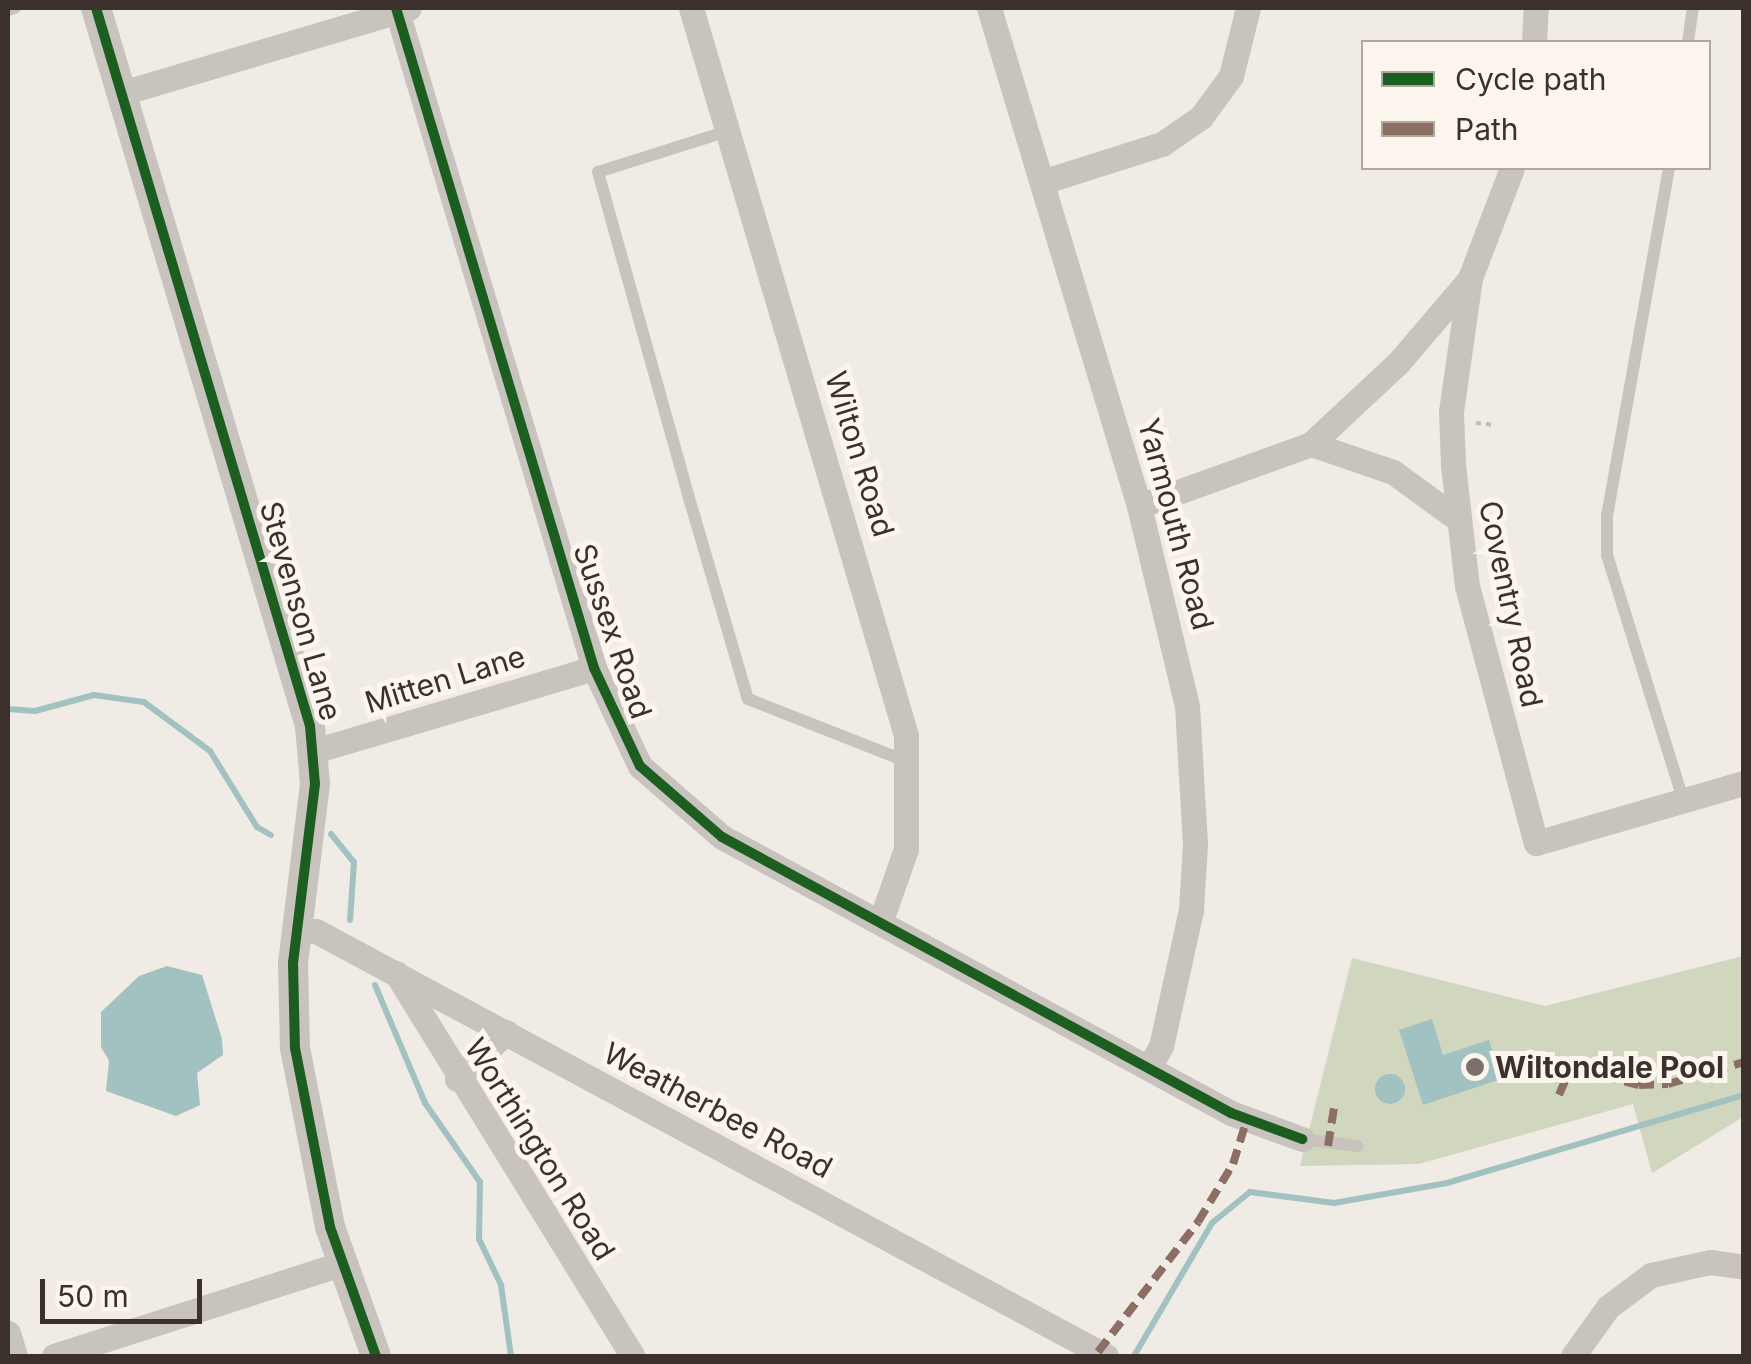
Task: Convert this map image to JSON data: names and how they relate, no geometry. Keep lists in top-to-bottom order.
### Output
{
  "streets": {
    "street": [
      "Wilton Road",
      "Yarmouth Road",
      "Coventry Road",
      "Stevenson Lane",
      "Sussex Road",
      "Mitten Lane",
      "Weatherbee Road",
      "Worthington Road"
    ]
  },
  "crossings": [
    ["Wilton Road", "Sussex Road"],
    ["Yarmouth Road", "Sussex Road"],
    ["Stevenson Lane", "Mitten Lane"],
    ["Stevenson Lane", "Weatherbee Road"],
    ["Sussex Road", "Mitten Lane"],
    ["Weatherbee Road", "Worthington Road"]
  ],
  "places": ["Wiltondale Pool"],
  "legend": ["Cycle path", "Path"],
  "scale_bar": "50 m"
}
